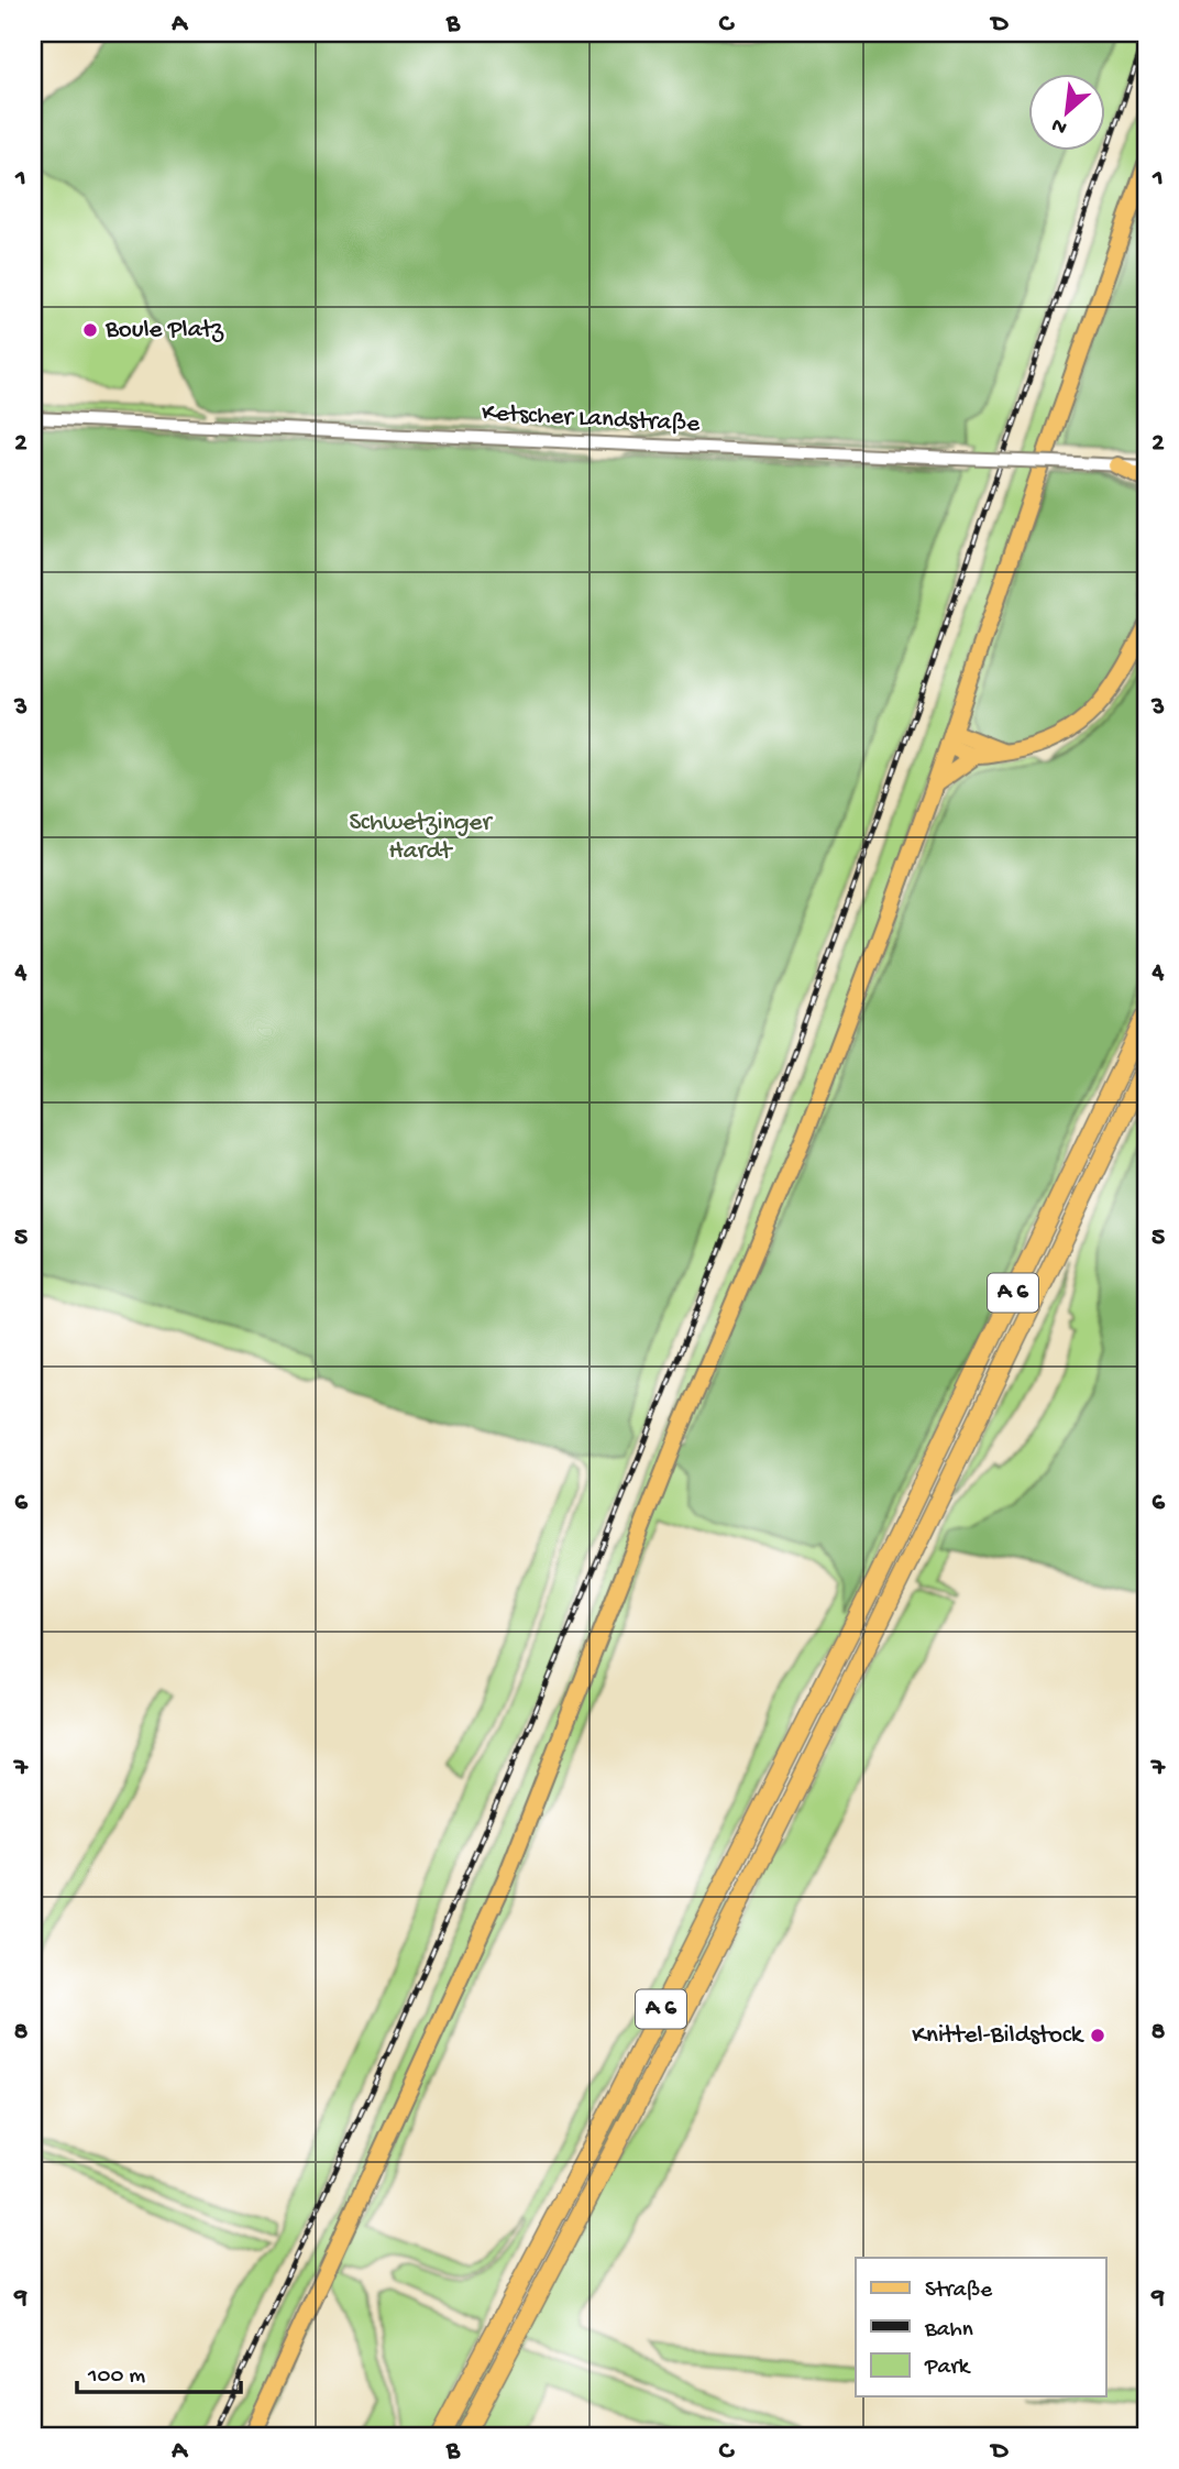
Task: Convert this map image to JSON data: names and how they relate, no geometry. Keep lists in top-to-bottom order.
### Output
{
  "streets": {
    "highway": ["A 6"],
    "street": ["Ketscher Landstraße"]
  },
  "parks": ["Schwetzinger Hardt"],
  "places": ["Boule Platz", "Knittel-Bildstock"],
  "legend": ["Straße", "Bahn", "Park"],
  "scale_bar": "100 m",
  "north": "bottom left",
  "grid": {
    "columns": [
      "A",
      "B",
      "C",
      "D"
    ],
    "rows": [
      "1",
      "2",
      "3",
      "4",
      "5",
      "6",
      "7",
      "8",
      "9"
    ]
  }
}
